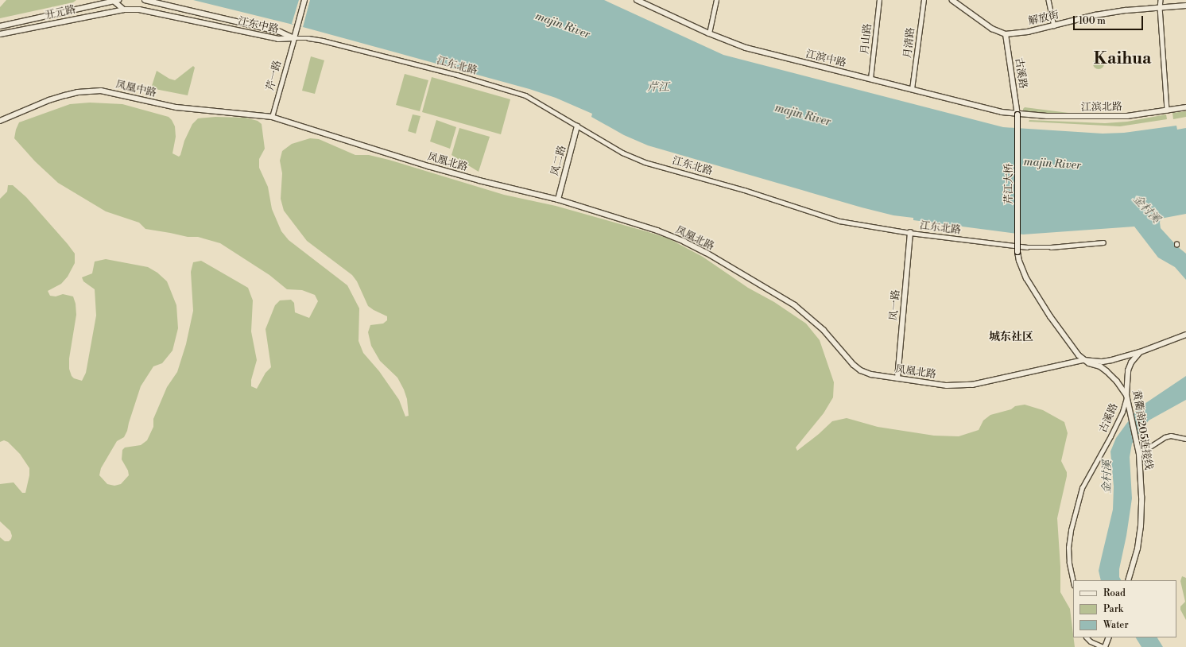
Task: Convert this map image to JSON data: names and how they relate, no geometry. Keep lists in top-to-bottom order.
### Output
{
  "streets": {
    "main road": [
      "开元路",
      "江东中路",
      "江滨中路",
      "古溪路",
      "江滨北路",
      "芹江大桥",
      "黄衢南205连接线"
    ],
    "street": [
      "解放街",
      "月山路",
      "月清路",
      "江东北路",
      "芹一路",
      "凤凰中路",
      "凤二路",
      "凤凰北路",
      "凤一路"
    ]
  },
  "crossings": [
    ["开元路", "江东中路"],
    ["解放街", "古溪路"],
    ["江东中路", "江东北路"],
    ["江东中路", "芹一路"],
    ["月山路", "江滨中路"],
    ["月清路", "江滨中路"],
    ["江滨中路", "古溪路"],
    ["江滨中路", "江滨北路"],
    ["江滨中路", "芹江大桥"],
    ["江东北路", "芹一路"],
    ["江东北路", "凤二路"],
    ["江东北路", "凤一路"],
    ["古溪路", "江滨北路"],
    ["古溪路", "凤凰北路"],
    ["古溪路", "芹江大桥"],
    ["古溪路", "黄衢南205连接线"],
    ["芹一路", "凤凰中路"],
    ["芹一路", "凤凰北路"],
    ["凤凰中路", "凤凰北路"],
    ["江滨北路", "芹江大桥"],
    ["凤二路", "凤凰北路"],
    ["凤凰北路", "凤一路"],
    ["凤凰北路", "黄衢南205连接线"]
  ],
  "districts": ["Kaihua", "城东社区"],
  "water": ["majin River", "芹江", "金村溪"],
  "legend": ["Road", "Park", "Water"],
  "scale_bar": "100 m"
}
